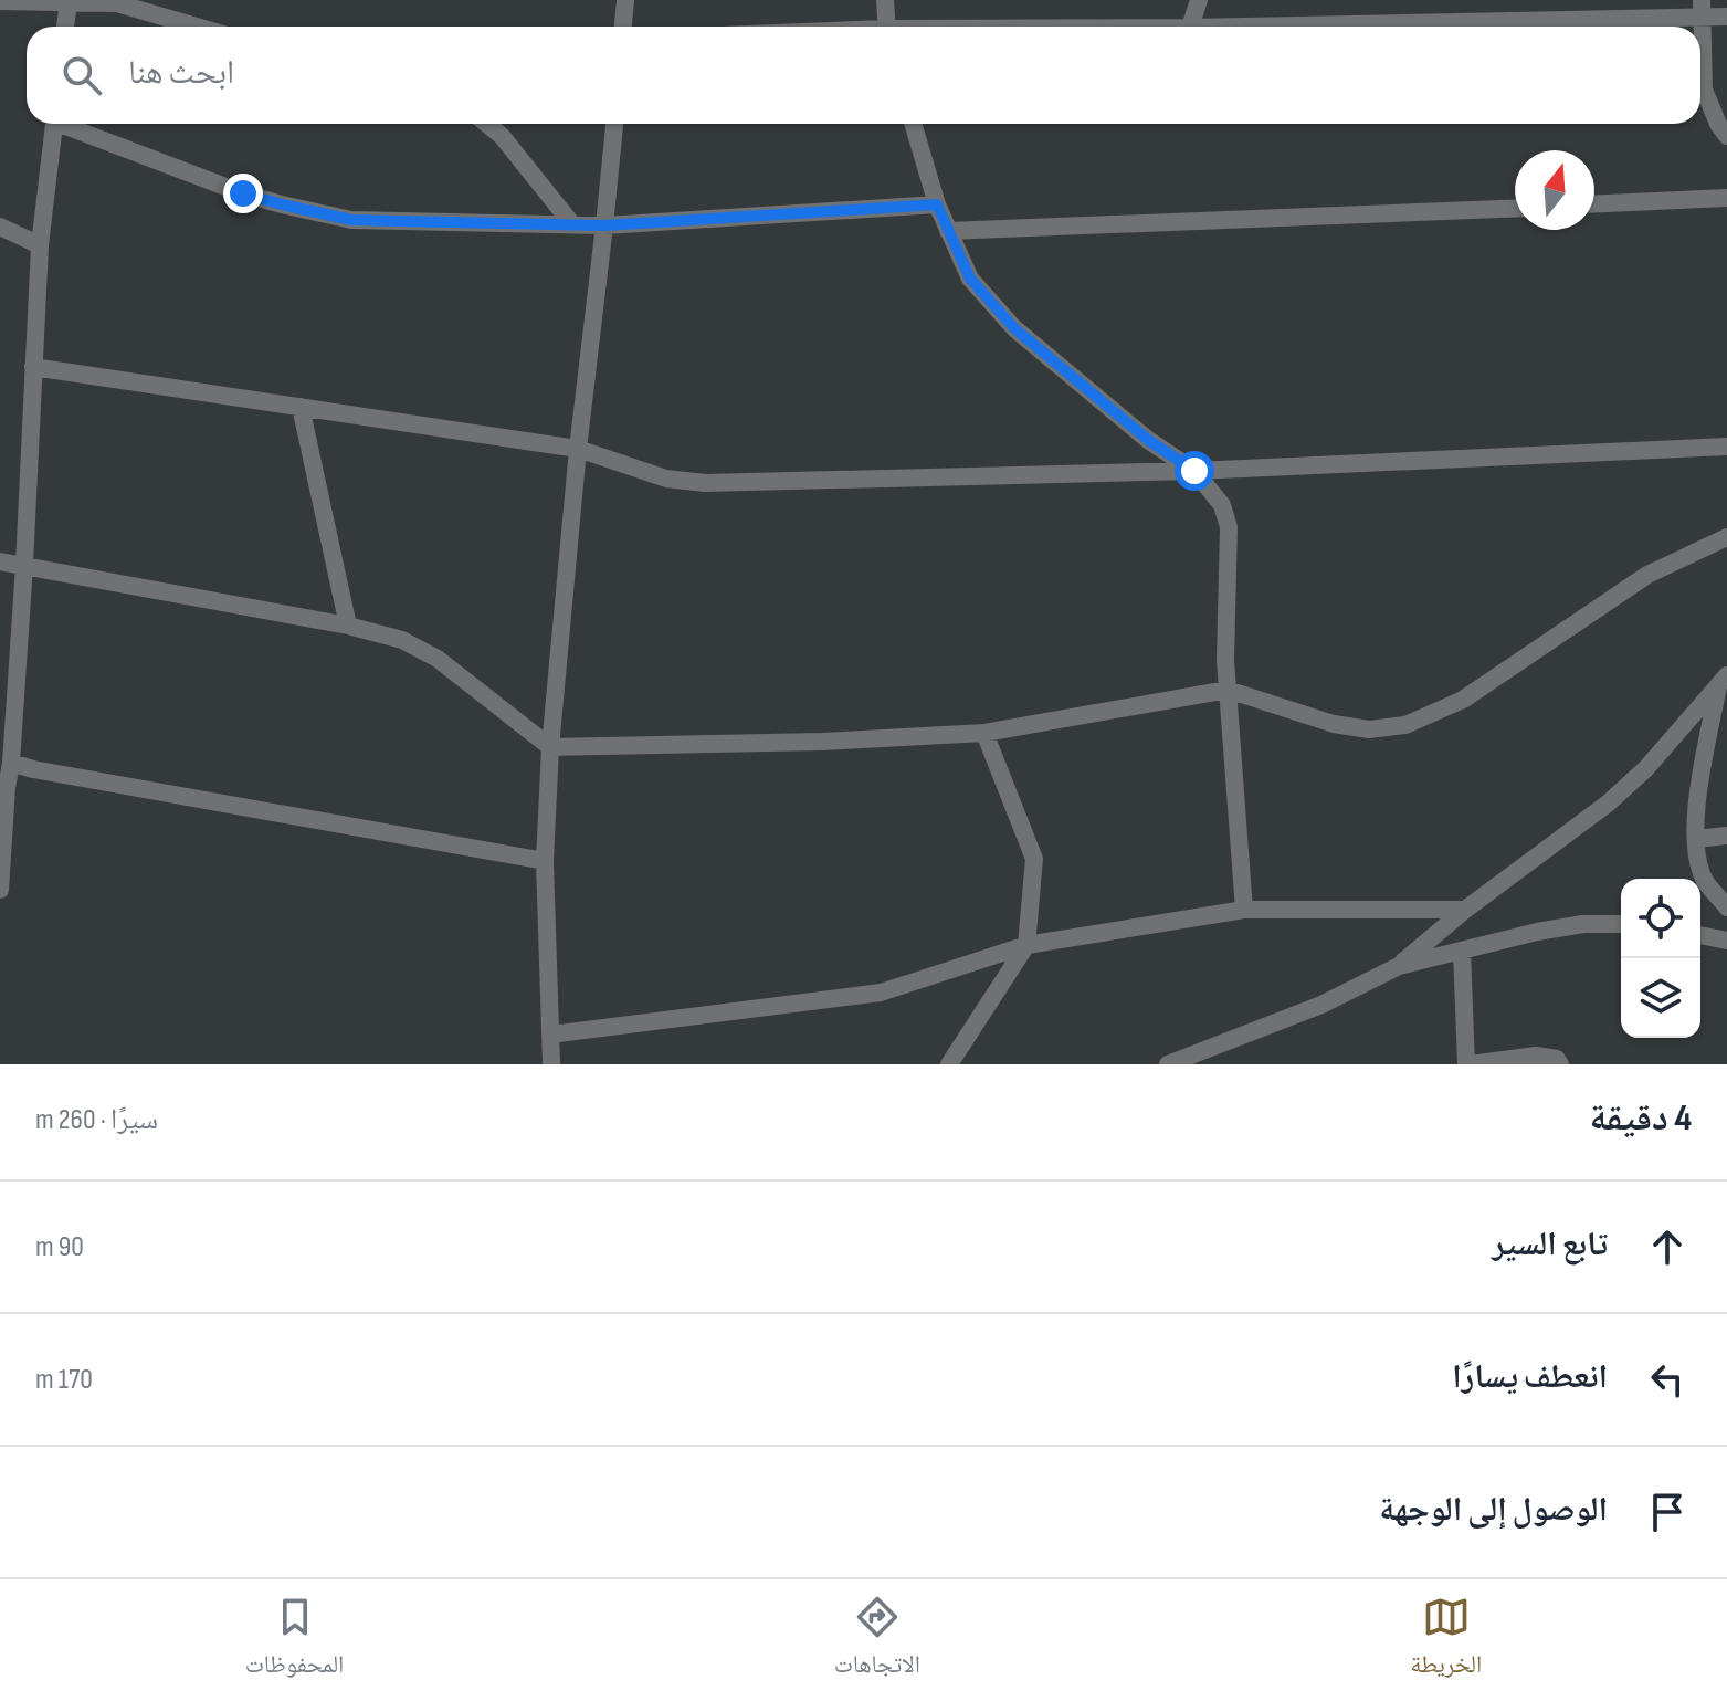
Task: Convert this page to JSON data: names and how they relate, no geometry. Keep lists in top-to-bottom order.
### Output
{
  "north": "top",
  "page": {
    "search": "ابحث هنا",
    "heading": ["4 دقيقة", "سيرًا · 260 m"],
    "list": [
      ["تابع السير", "90 m"],
      ["انعطف يسارًا", "170 m"],
      "الوصول إلى الوجهة"
    ],
    "nav": ["الخريطة", "الاتجاهات", "المحفوظات"]
  }
}
